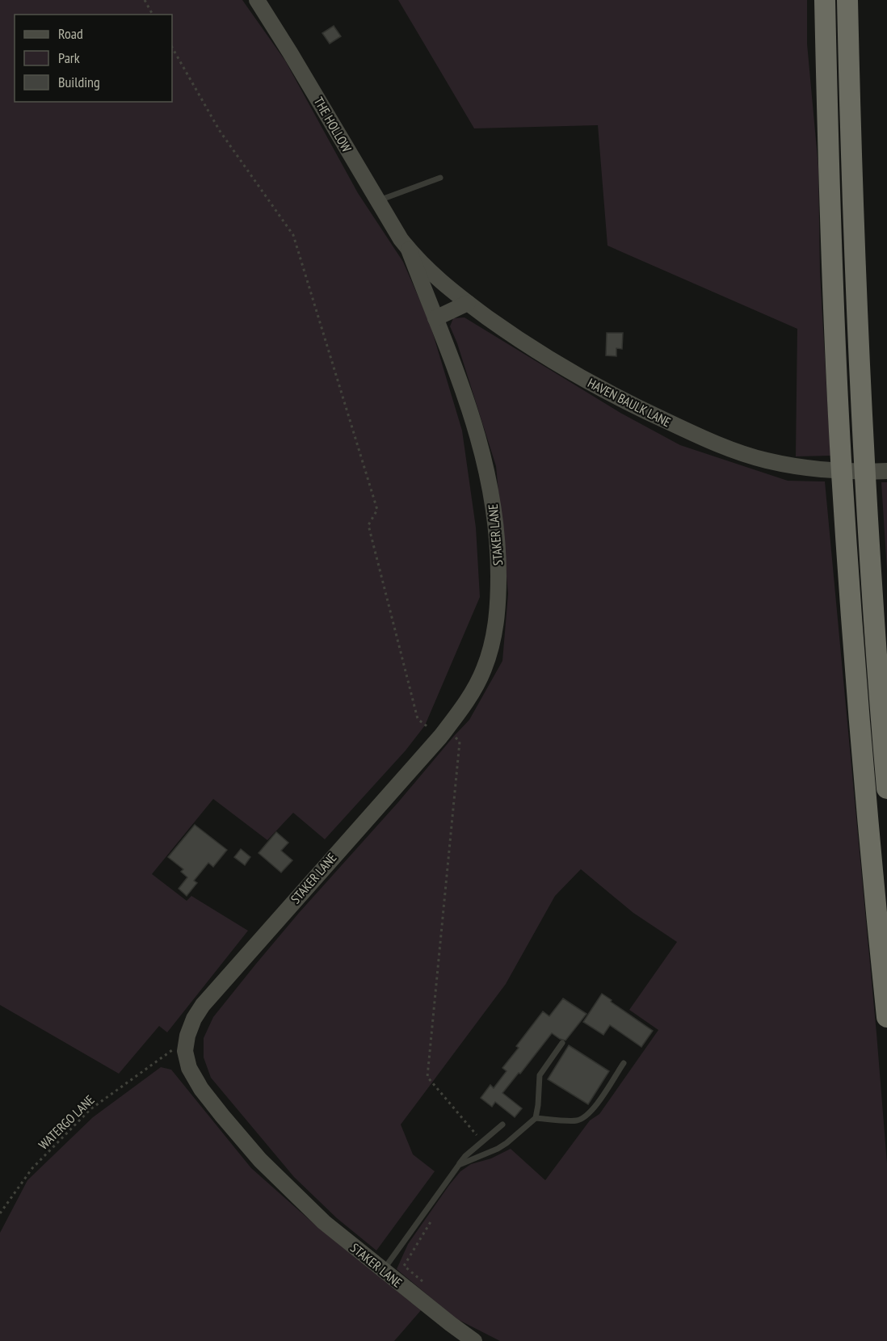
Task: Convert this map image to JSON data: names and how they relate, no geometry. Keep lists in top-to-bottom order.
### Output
{
  "streets": {
    "street": ["THE HOLLOW", "HAVEN BAULK LANE", "STAKER LANE"],
    "path": ["WATERGO LANE"]
  },
  "crossings": [
    ["THE HOLLOW", "HAVEN BAULK LANE"],
    ["THE HOLLOW", "STAKER LANE"],
    ["HAVEN BAULK LANE", "STAKER LANE"],
    ["STAKER LANE", "WATERGO LANE"]
  ],
  "legend": ["Road", "Park", "Building"]
}
